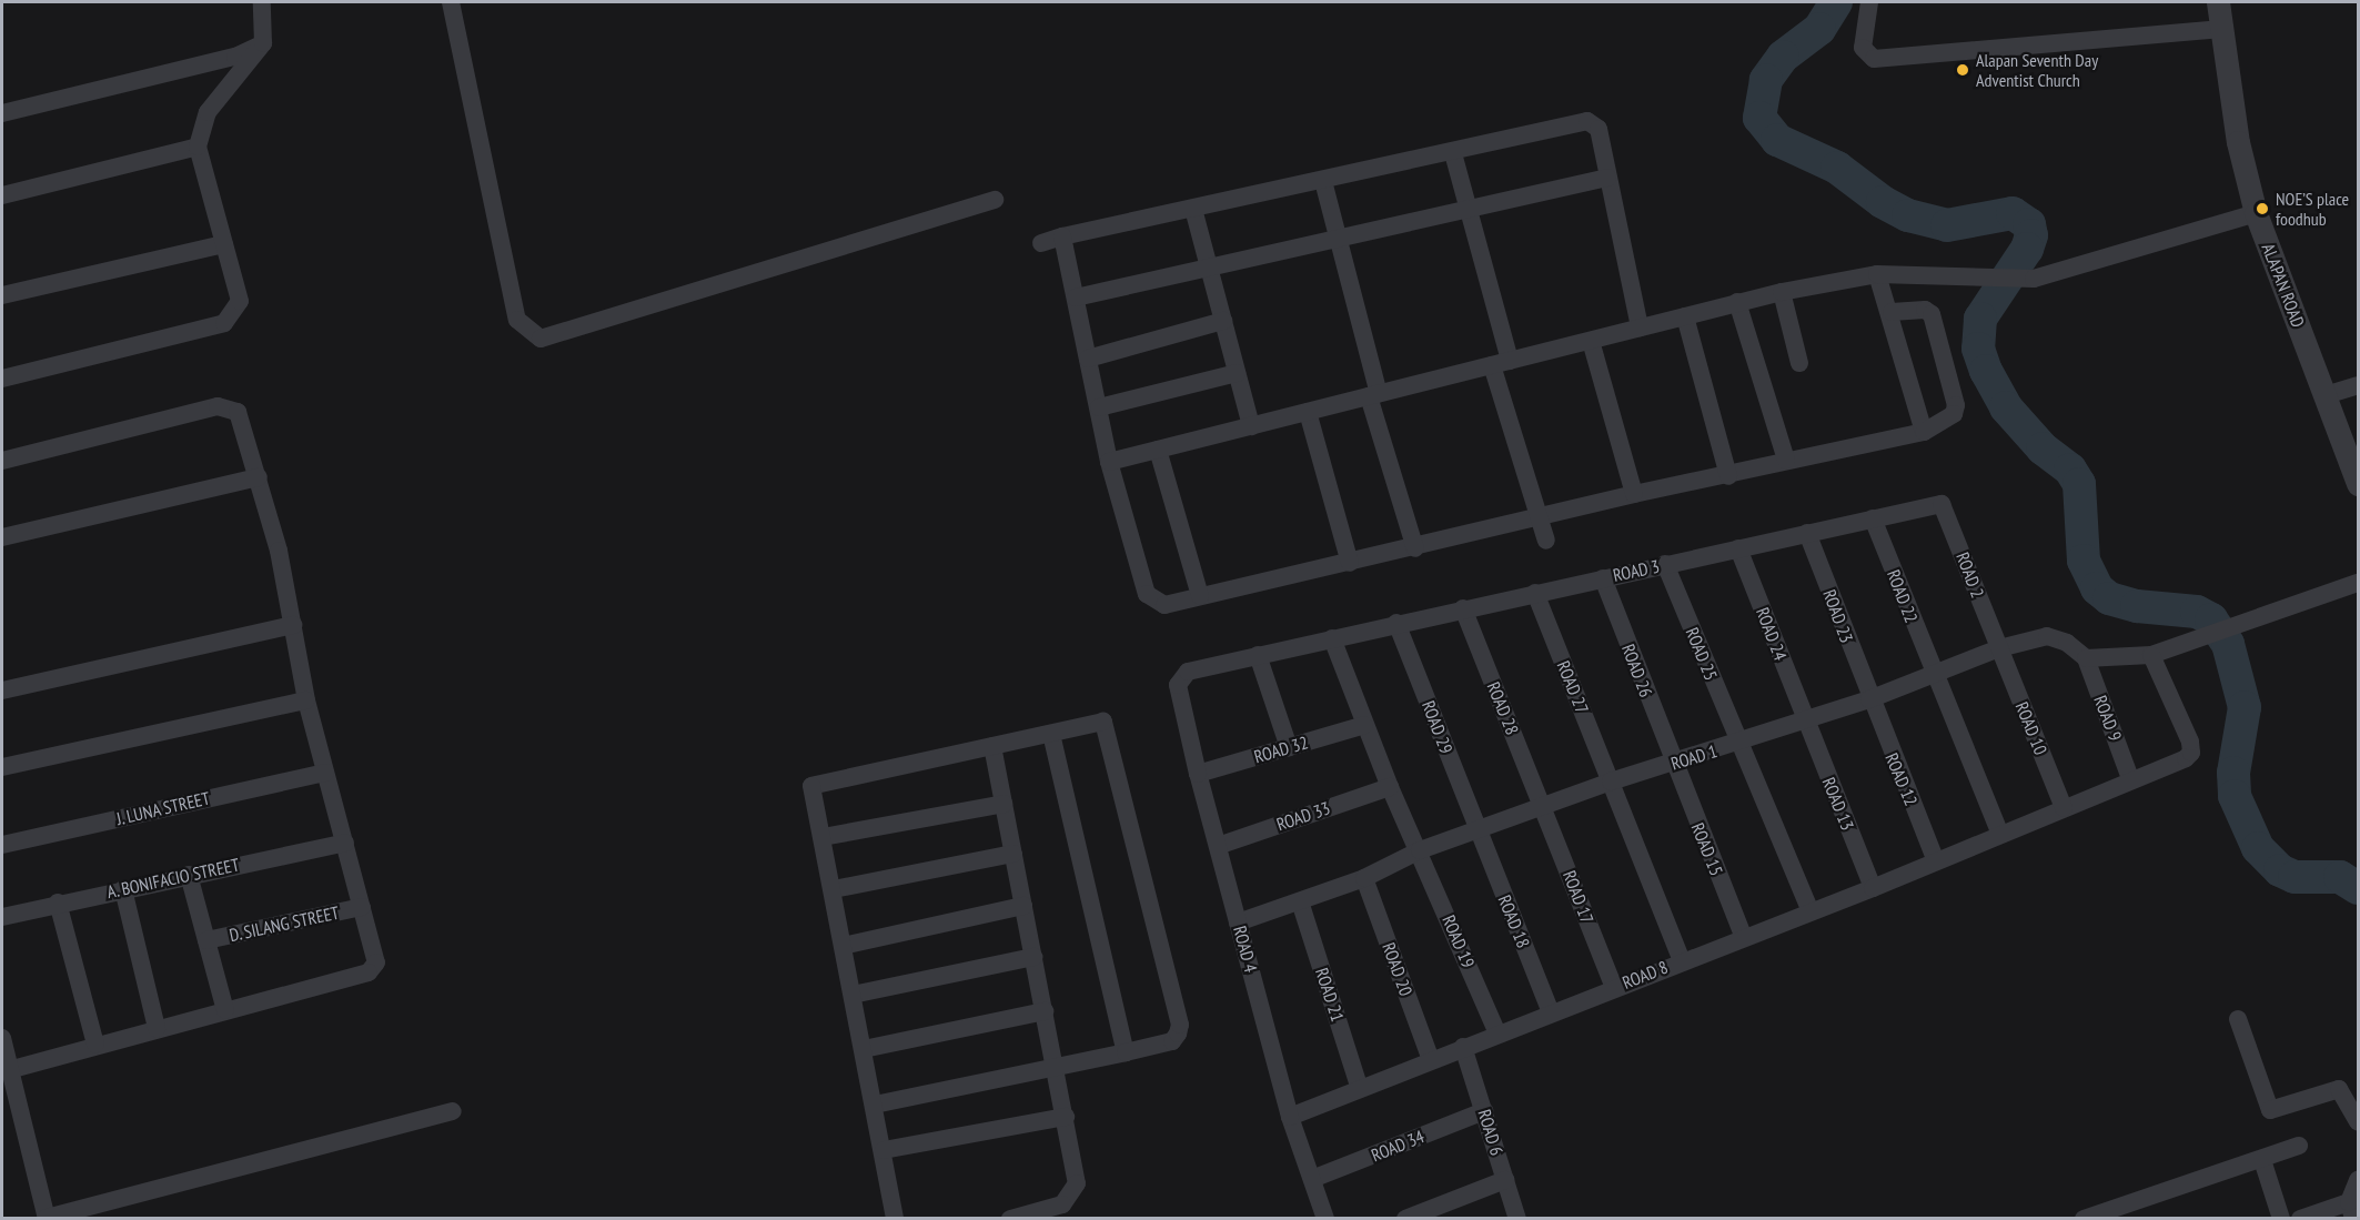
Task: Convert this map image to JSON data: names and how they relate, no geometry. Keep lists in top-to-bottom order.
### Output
{
  "streets": {
    "street": [
      "ALAPAN ROAD",
      "ROAD 3",
      "ROAD 2",
      "ROAD 22",
      "ROAD 23",
      "ROAD 24",
      "ROAD 25",
      "ROAD 26",
      "ROAD 27",
      "ROAD 28",
      "ROAD 9",
      "ROAD 29",
      "ROAD 10",
      "ROAD 32",
      "ROAD 1",
      "ROAD 12",
      "ROAD 13",
      "J. LUNA STREET",
      "ROAD 33",
      "ROAD 15",
      "A. BONIFACIO STREET",
      "ROAD 17",
      "ROAD 18",
      "D. SILANG STREET",
      "ROAD 19",
      "ROAD 4",
      "ROAD 20",
      "ROAD 8",
      "ROAD 21",
      "ROAD 6",
      "ROAD 34"
    ]
  },
  "crossings": [
    ["ROAD 3", "ROAD 2"],
    ["ROAD 3", "ROAD 22"],
    ["ROAD 3", "ROAD 23"],
    ["ROAD 3", "ROAD 24"],
    ["ROAD 3", "ROAD 25"],
    ["ROAD 3", "ROAD 26"],
    ["ROAD 3", "ROAD 27"],
    ["ROAD 3", "ROAD 28"],
    ["ROAD 3", "ROAD 29"],
    ["ROAD 3", "ROAD 4"],
    ["ROAD 2", "ROAD 10"],
    ["ROAD 2", "ROAD 1"],
    ["ROAD 22", "ROAD 1"],
    ["ROAD 23", "ROAD 1"],
    ["ROAD 23", "ROAD 12"],
    ["ROAD 24", "ROAD 1"],
    ["ROAD 24", "ROAD 13"],
    ["ROAD 25", "ROAD 1"],
    ["ROAD 25", "ROAD 8"],
    ["ROAD 26", "ROAD 1"],
    ["ROAD 26", "ROAD 15"],
    ["ROAD 27", "ROAD 1"],
    ["ROAD 27", "ROAD 8"],
    ["ROAD 28", "ROAD 1"],
    ["ROAD 28", "ROAD 17"],
    ["ROAD 9", "ROAD 1"],
    ["ROAD 9", "ROAD 8"],
    ["ROAD 29", "ROAD 1"],
    ["ROAD 29", "ROAD 18"],
    ["ROAD 10", "ROAD 1"],
    ["ROAD 10", "ROAD 8"],
    ["ROAD 32", "ROAD 4"],
    ["ROAD 1", "ROAD 12"],
    ["ROAD 1", "ROAD 13"],
    ["ROAD 1", "ROAD 15"],
    ["ROAD 1", "ROAD 17"],
    ["ROAD 1", "ROAD 18"],
    ["ROAD 1", "ROAD 19"],
    ["ROAD 1", "ROAD 4"],
    ["ROAD 1", "ROAD 20"],
    ["ROAD 1", "ROAD 21"],
    ["ROAD 12", "ROAD 8"],
    ["ROAD 13", "ROAD 8"],
    ["ROAD 33", "ROAD 4"],
    ["ROAD 15", "ROAD 8"],
    ["ROAD 17", "ROAD 8"],
    ["ROAD 18", "ROAD 8"],
    ["ROAD 19", "ROAD 8"],
    ["ROAD 4", "ROAD 8"],
    ["ROAD 4", "ROAD 34"],
    ["ROAD 20", "ROAD 8"],
    ["ROAD 8", "ROAD 21"],
    ["ROAD 8", "ROAD 6"],
    ["ROAD 6", "ROAD 34"]
  ],
  "places": ["Alapan Seventh Day Adventist Church", "NOE’S place foodhub"]
}
